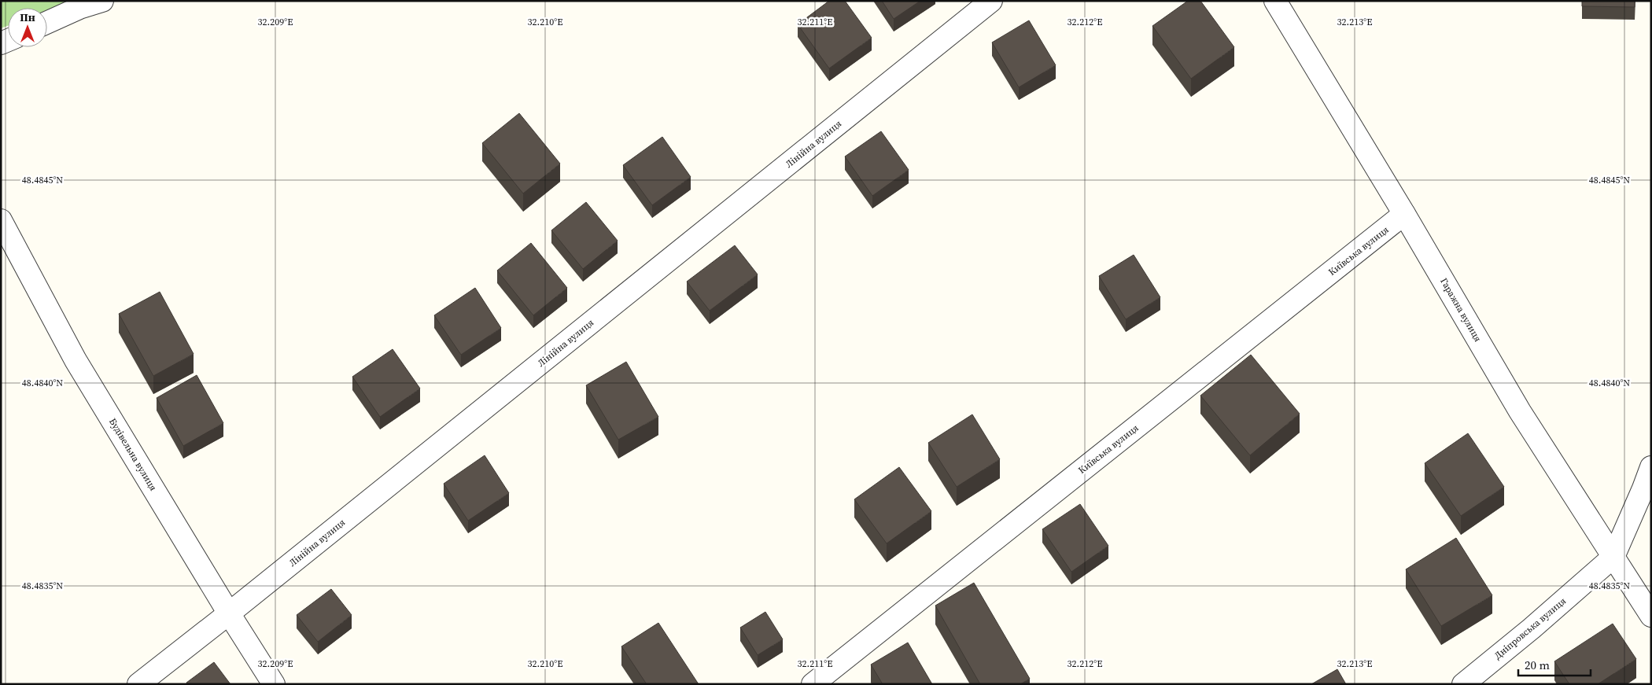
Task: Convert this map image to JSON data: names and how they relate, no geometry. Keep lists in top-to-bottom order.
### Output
{
  "streets": {
    "street": [
      "Лінійна вулиця",
      "Київська вулиця",
      "Гаражна вулиця",
      "Будівельна вулиця",
      "Дніпровська вулиця"
    ]
  },
  "crossings": [
    ["Лінійна вулиця", "Будівельна вулиця"],
    ["Київська вулиця", "Гаражна вулиця"],
    ["Гаражна вулиця", "Дніпровська вулиця"]
  ],
  "scale_bar": "20 m",
  "north": "top",
  "coordinates": [
    "32.209°E",
    "32.210°E",
    "32.211°E",
    "32.212°E",
    "32.213°E",
    "48.4845°N",
    "48.4840°N",
    "48.4835°N"
  ]
}
